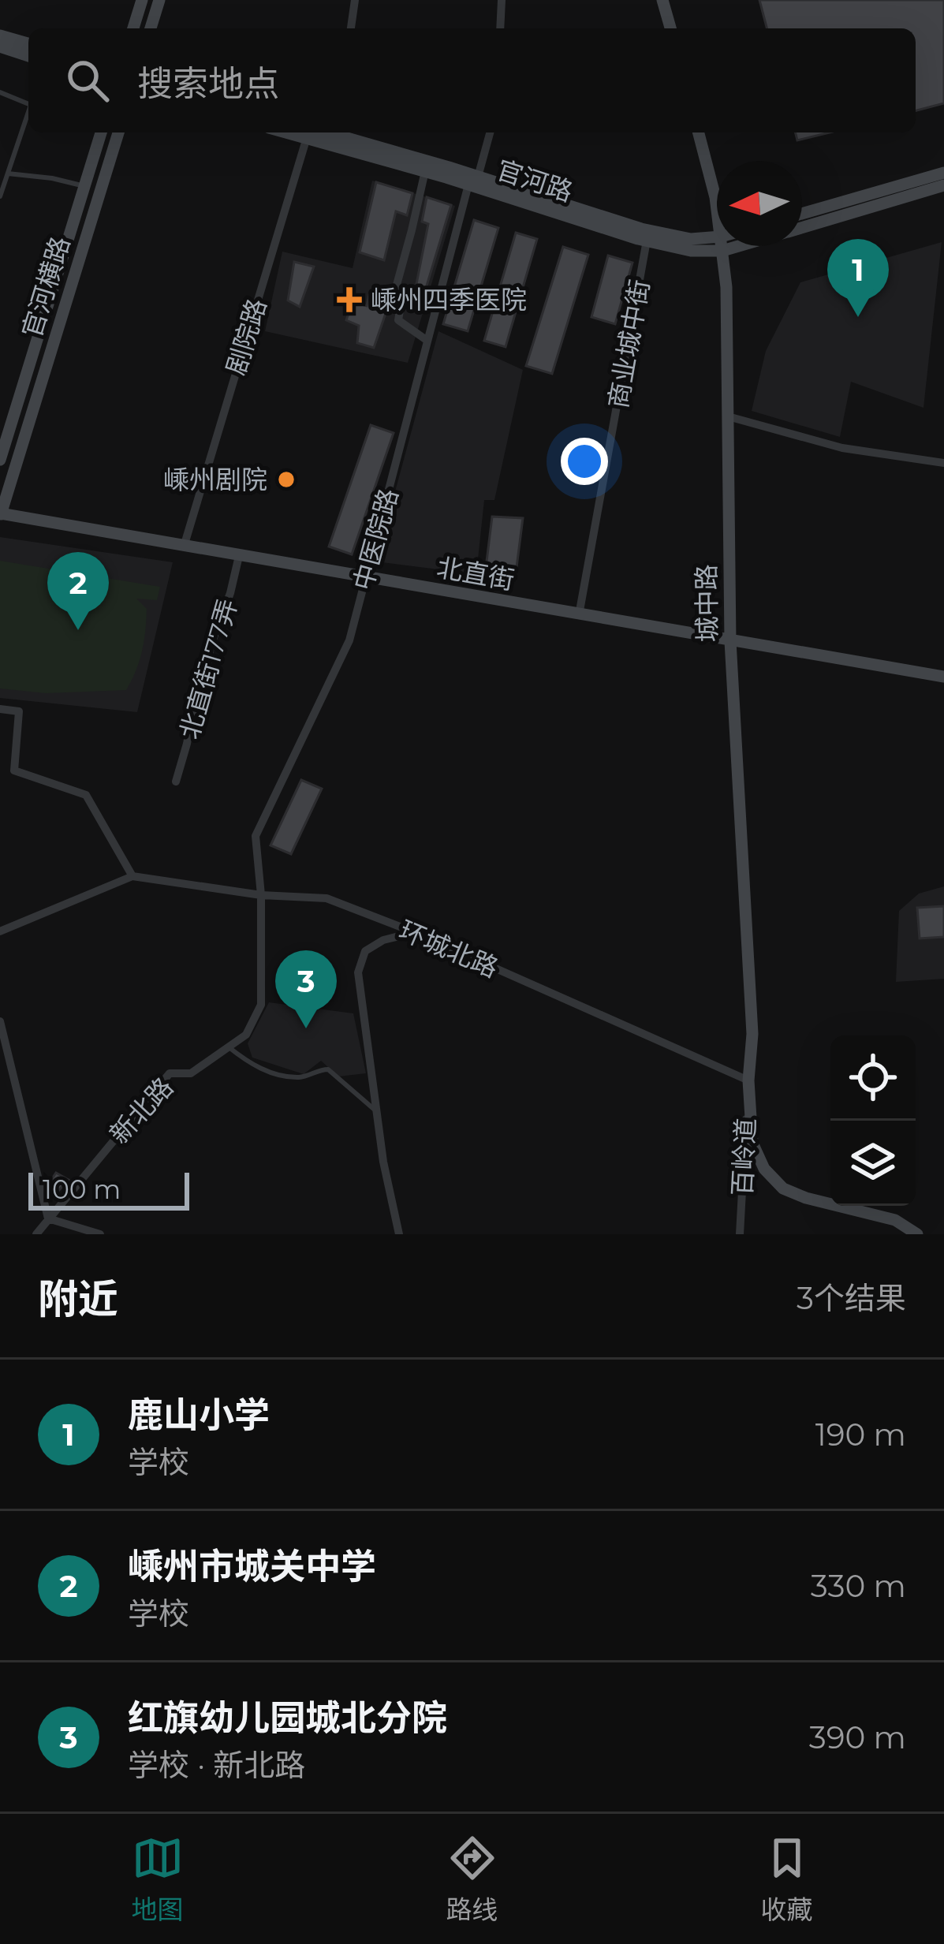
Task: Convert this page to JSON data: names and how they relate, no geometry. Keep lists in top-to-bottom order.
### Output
{
  "streets": {
    "main road": [
      "官河路",
      "官河横路",
      "北直街",
      "城中路"
    ],
    "street": [
      "剧院路",
      "商业城中街",
      "中医院路",
      "北直街177弄",
      "环城北路",
      "新北路",
      "百岭道"
    ]
  },
  "crossings": [
    ["官河路", "商业城中街"],
    ["官河路", "中医院路"],
    ["官河路", "城中路"],
    ["官河横路", "北直街"],
    ["剧院路", "北直街"],
    ["商业城中街", "北直街"],
    ["中医院路", "北直街"],
    ["中医院路", "环城北路"],
    ["中医院路", "新北路"],
    ["北直街", "城中路"],
    ["北直街", "北直街177弄"],
    ["城中路", "环城北路"],
    ["城中路", "百岭道"],
    ["环城北路", "新北路"],
    ["环城北路", "百岭道"]
  ],
  "places": {
    "health": ["嵊州四季医院"],
    "other": ["嵊州剧院"]
  },
  "scale_bar": "100 m",
  "north": "left",
  "page": {
    "search": "搜索地点",
    "pins": ["1", "2", "3"],
    "scale": "100 m",
    "heading": ["附近", "3个结果"],
    "list": [
      {
        "mark": "1",
        "name": "鹿山小学",
        "note": "学校",
        "value": "190 m"
      },
      {
        "mark": "2",
        "name": "嵊州市城关中学",
        "note": "学校",
        "value": "330 m"
      },
      {
        "mark": "3",
        "name": "红旗幼儿园城北分院",
        "note": "学校 · 新北路",
        "value": "390 m"
      }
    ],
    "nav": ["地图", "路线", "收藏"]
  }
}
